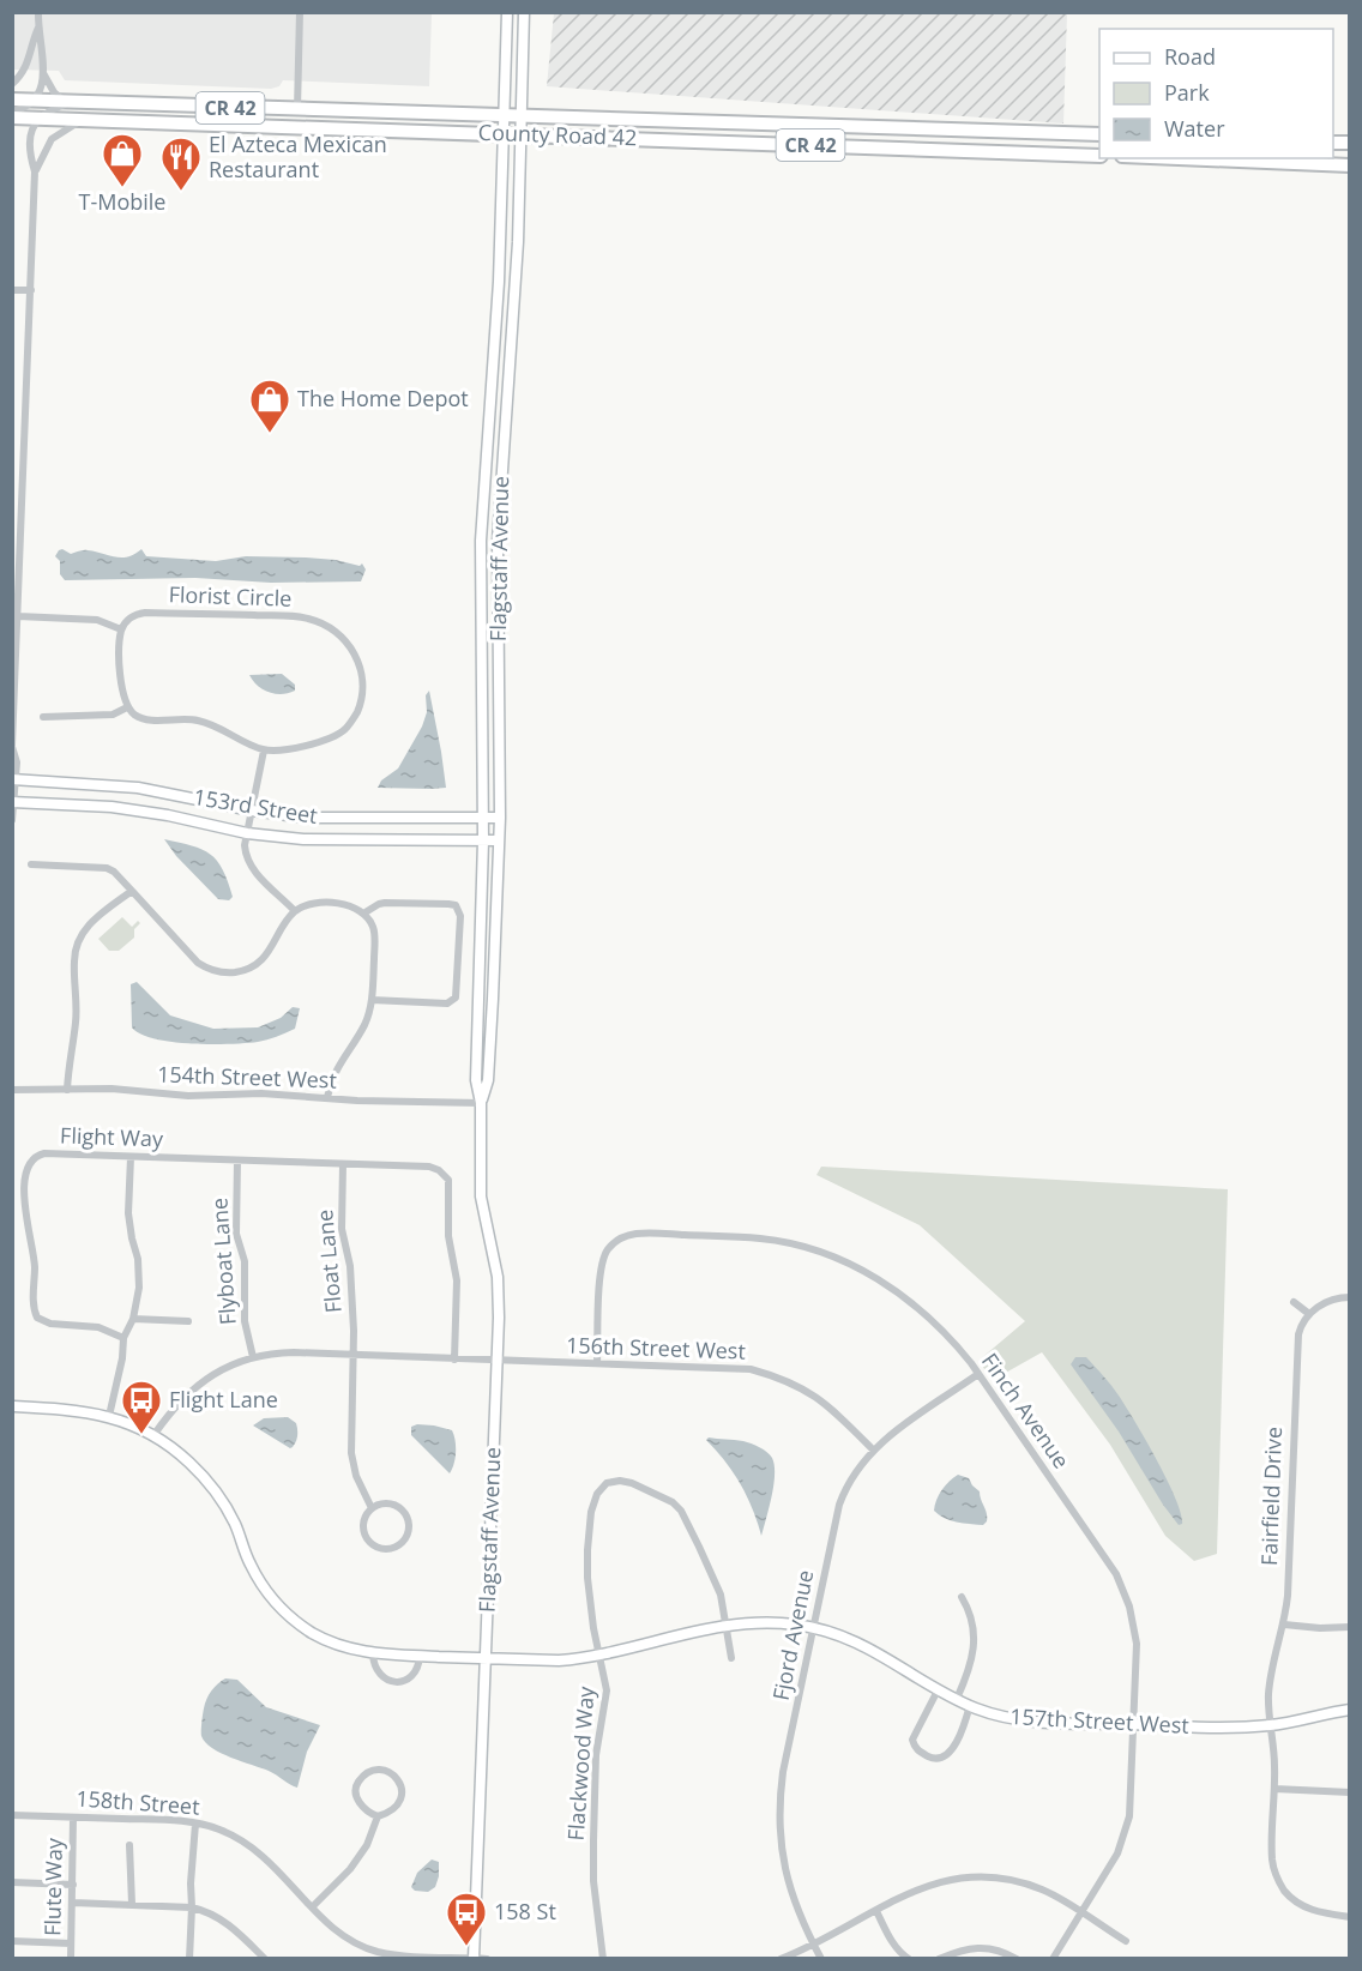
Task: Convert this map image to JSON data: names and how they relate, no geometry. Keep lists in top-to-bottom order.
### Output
{
  "streets": {
    "highway": ["CR 42", "County Road 42"],
    "street": [
      "Flagstaff Avenue",
      "Florist Circle",
      "153rd Street",
      "154th Street West",
      "Flight Way",
      "Flyboat Lane",
      "Float Lane",
      "156th Street West",
      "Finch Avenue",
      "Fairfield Drive",
      "Fjord Avenue",
      "157th Street West",
      "Flackwood Way",
      "158th Street",
      "Flute Way"
    ]
  },
  "crossings": [
    ["County Road 42", "Flagstaff Avenue"],
    ["Flagstaff Avenue", "153rd Street"],
    ["Flagstaff Avenue", "154th Street West"],
    ["Flagstaff Avenue", "156th Street West"],
    ["Flagstaff Avenue", "157th Street West"],
    ["Flagstaff Avenue", "158th Street"],
    ["Flight Way", "Flyboat Lane"],
    ["Flight Way", "Float Lane"],
    ["156th Street West", "Finch Avenue"],
    ["156th Street West", "Fjord Avenue"],
    ["Finch Avenue", "Fjord Avenue"],
    ["Finch Avenue", "157th Street West"],
    ["Fairfield Drive", "157th Street West"],
    ["Fjord Avenue", "157th Street West"],
    ["157th Street West", "Flackwood Way"],
    ["158th Street", "Flute Way"]
  ],
  "places": {
    "shop": ["T-Mobile", "The Home Depot"],
    "restaurant": ["El Azteca Mexican Restaurant"],
    "bus stop": ["Flight Lane", "158 St"]
  },
  "legend": ["Road", "Park", "Water"]
}
